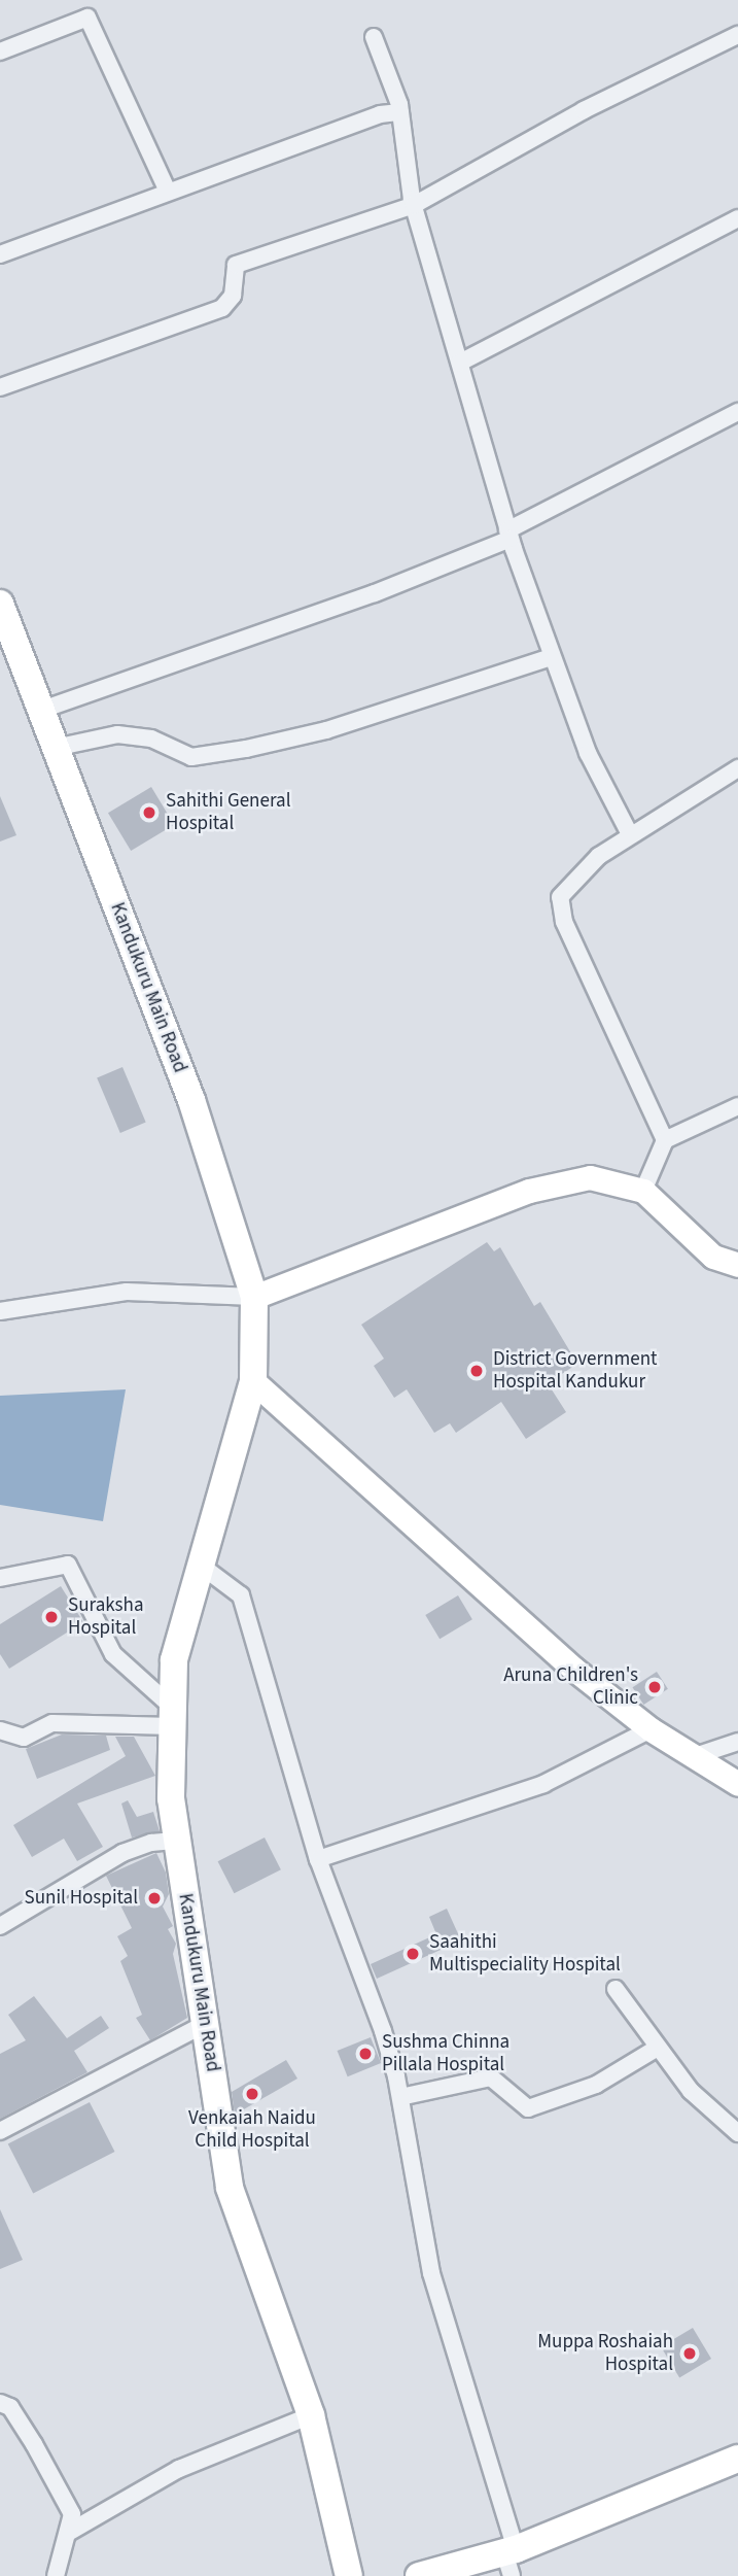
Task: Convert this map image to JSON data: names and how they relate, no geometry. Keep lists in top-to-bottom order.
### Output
{
  "streets": {
    "main road": ["Kandukuru Main Road"]
  },
  "places": [
    "Sahithi General Hospital",
    "District Government Hospital Kandukur",
    "Suraksha Hospital",
    "Aruna Children's Clinic",
    "Sunil Hospital",
    "Saahithi Multispeciality Hospital",
    "Sushma Chinna Pillala Hospital",
    "Venkaiah Naidu Child Hospital",
    "Muppa Roshaiah Hospital"
  ]
}
